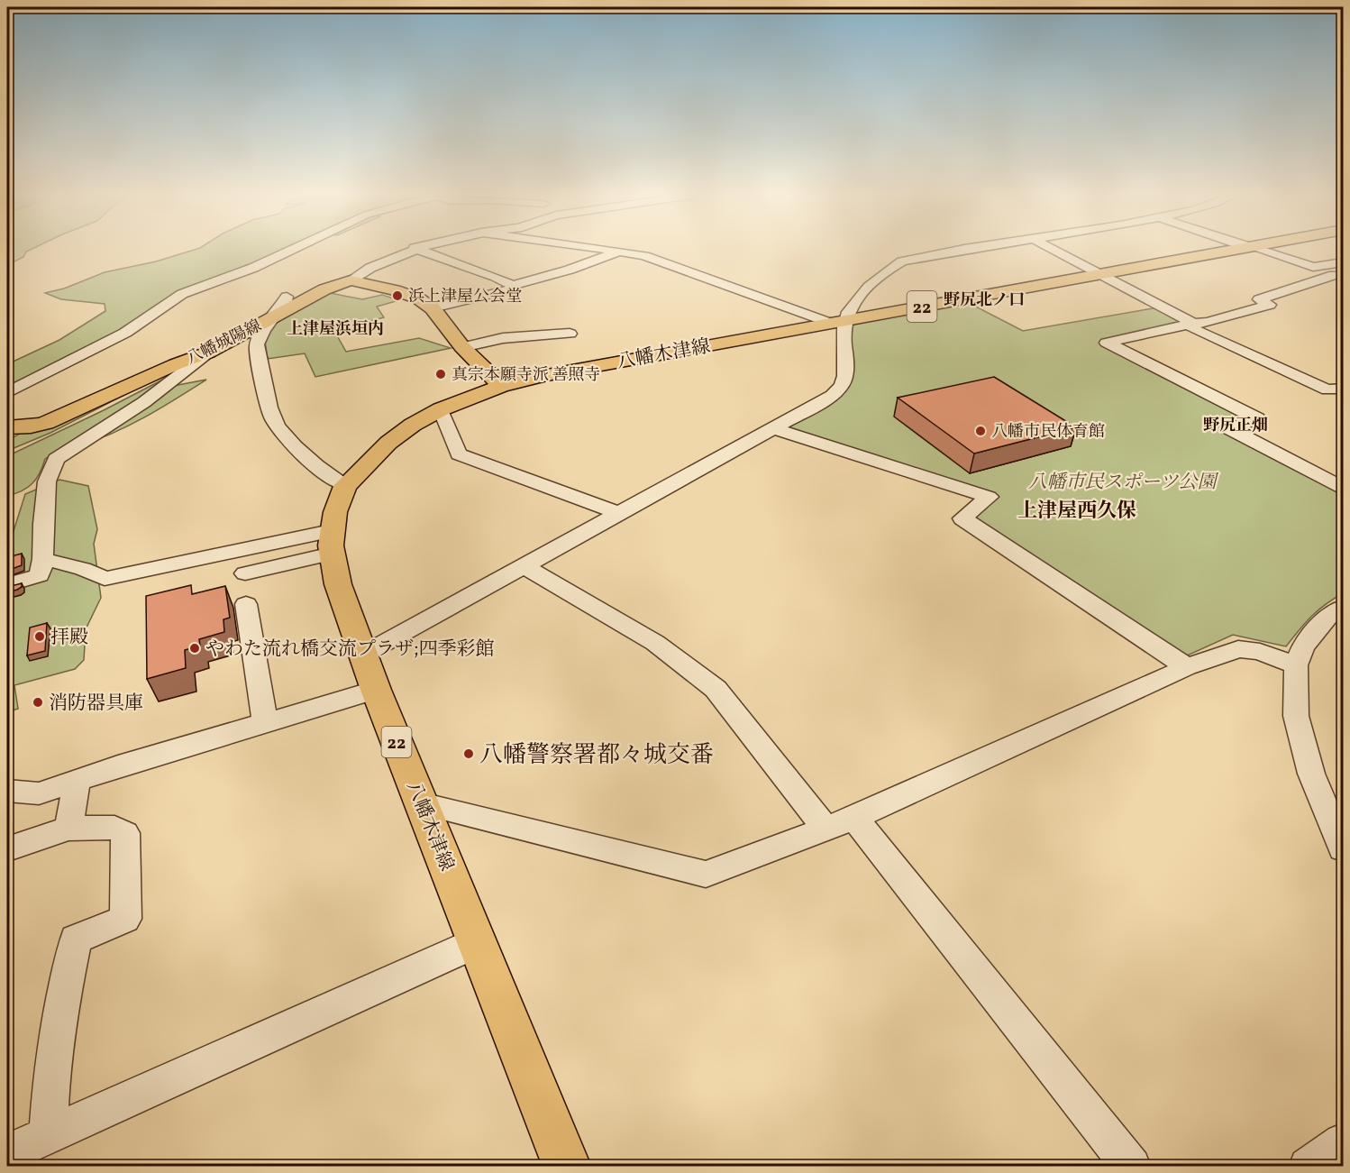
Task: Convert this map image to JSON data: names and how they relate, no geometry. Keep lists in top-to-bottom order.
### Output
{
  "streets": {
    "main road": ["22", "八幡城陽線", "八幡木津線"]
  },
  "districts": [
    "野尻北ノ口",
    "上津屋浜垣内",
    "野尻正畑",
    "上津屋西久保"
  ],
  "parks": ["八幡市民スポーツ公園"],
  "places": [
    "浜上津屋公会堂",
    "真宗本願寺派 善照寺",
    "八幡市民体育館",
    "拝殿",
    "やわた流れ橋交流プラザ;四季彩館",
    "消防器具庫",
    "八幡警察署都々城交番"
  ]
}
